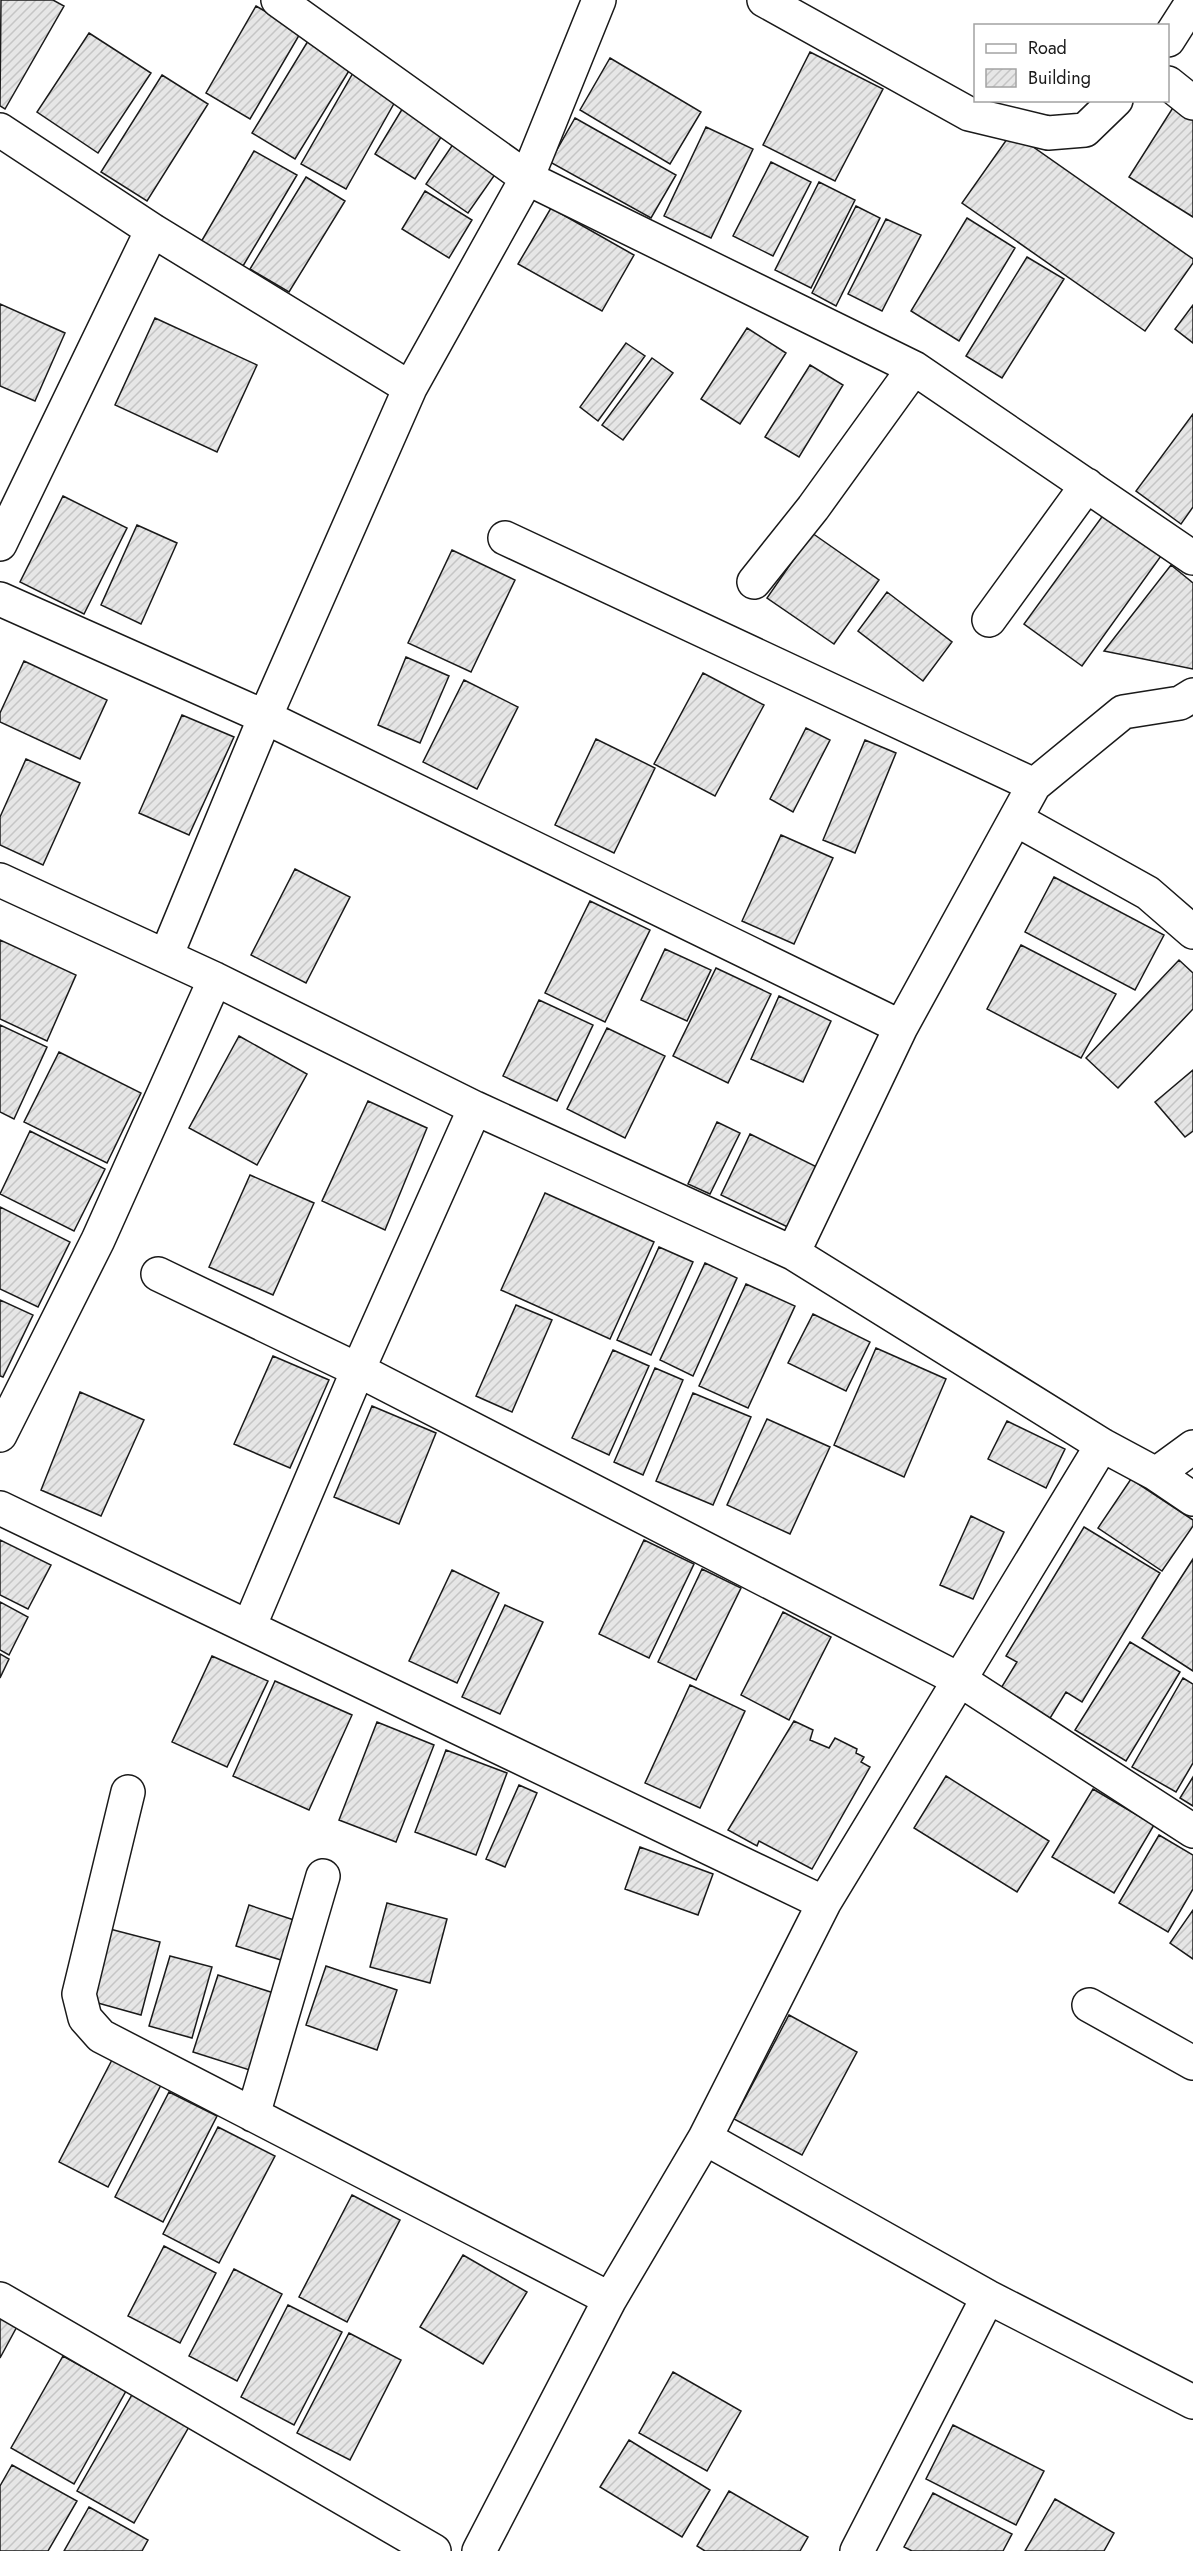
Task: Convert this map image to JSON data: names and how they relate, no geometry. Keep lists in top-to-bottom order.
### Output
{
  "legend": ["Road", "Building"]
}
